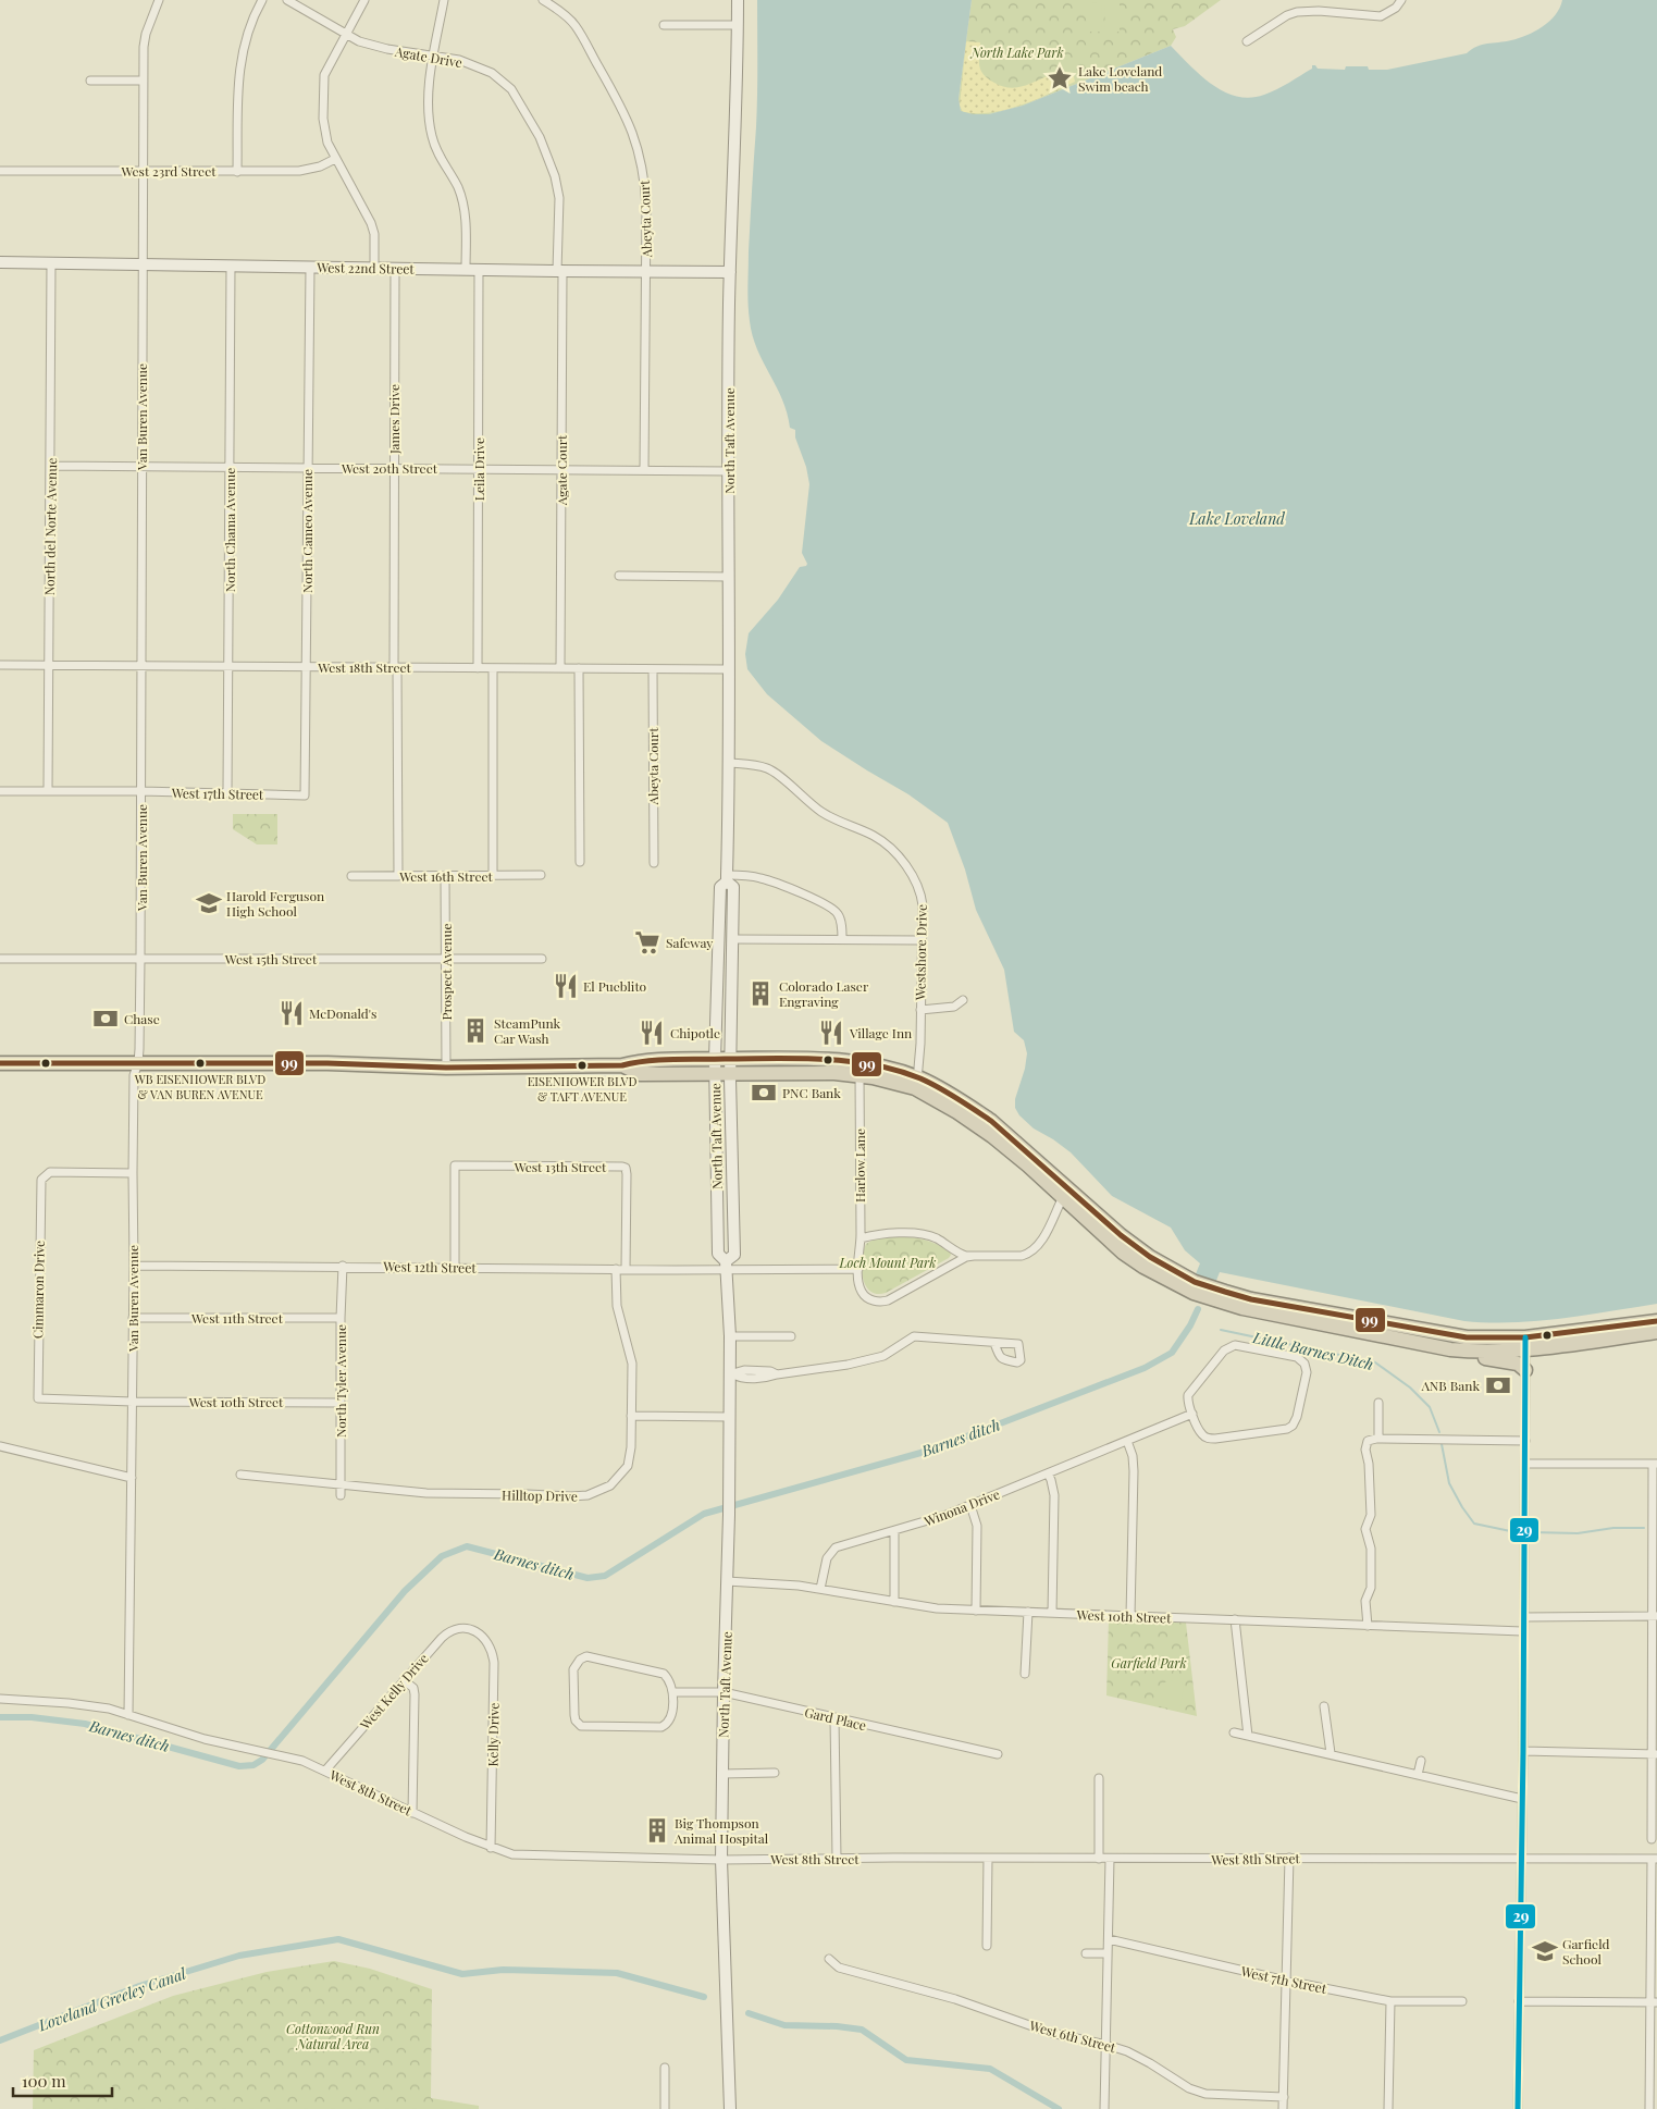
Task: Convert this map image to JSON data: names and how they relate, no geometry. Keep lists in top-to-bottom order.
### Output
{
  "streets": {
    "main road": ["West 22nd Street", "North Taft Avenue"],
    "street": [
      "Agate Drive",
      "West 23rd Street",
      "Abeyta Court",
      "Van Buren Avenue",
      "James Drive",
      "West 20th Street",
      "Leila Drive",
      "Agate Court",
      "North del Norte Avenue",
      "North Chama Avenue",
      "North Cameo Avenue",
      "West 18th Street",
      "West 17th Street",
      "West 16th Street",
      "Westshore Drive",
      "West 15th Street",
      "Prospect Avenue",
      "Harlow Lane",
      "West 13th Street",
      "West 12th Street",
      "Cimmaron Drive",
      "West 11th Street",
      "North Tyler Avenue",
      "West 10th Street",
      "Hilltop Drive",
      "Winona Drive",
      "West Kelly Drive",
      "Gard Place",
      "Kelly Drive",
      "West 8th Street",
      "West 7th Street",
      "West 6th Street"
    ]
  },
  "crossings": [
    ["Agate Drive", "West 22nd Street"],
    ["Agate Drive", "Agate Court"],
    ["West 23rd Street", "Van Buren Avenue"],
    ["Abeyta Court", "West 22nd Street"],
    ["Abeyta Court", "West 20th Street"],
    ["Abeyta Court", "West 18th Street"],
    ["West 22nd Street", "Van Buren Avenue"],
    ["West 22nd Street", "James Drive"],
    ["West 22nd Street", "North Taft Avenue"],
    ["West 22nd Street", "Leila Drive"],
    ["West 22nd Street", "Agate Court"],
    ["West 22nd Street", "North del Norte Avenue"],
    ["West 22nd Street", "North Chama Avenue"],
    ["West 22nd Street", "North Cameo Avenue"],
    ["Van Buren Avenue", "West 20th Street"],
    ["Van Buren Avenue", "West 18th Street"],
    ["Van Buren Avenue", "West 17th Street"],
    ["Van Buren Avenue", "West 15th Street"],
    ["Van Buren Avenue", "West 12th Street"],
    ["Van Buren Avenue", "Cimmaron Drive"],
    ["Van Buren Avenue", "West 11th Street"],
    ["Van Buren Avenue", "West 10th Street"],
    ["Van Buren Avenue", "West 8th Street"],
    ["James Drive", "West 20th Street"],
    ["James Drive", "West 18th Street"],
    ["James Drive", "West 16th Street"],
    ["North Taft Avenue", "West 20th Street"],
    ["North Taft Avenue", "West 18th Street"],
    ["North Taft Avenue", "Westshore Drive"],
    ["North Taft Avenue", "West 12th Street"],
    ["North Taft Avenue", "West 10th Street"],
    ["North Taft Avenue", "Gard Place"],
    ["North Taft Avenue", "West 8th Street"],
    ["West 20th Street", "Leila Drive"],
    ["West 20th Street", "Agate Court"],
    ["West 20th Street", "North del Norte Avenue"],
    ["West 20th Street", "North Chama Avenue"],
    ["West 20th Street", "North Cameo Avenue"],
    ["Leila Drive", "West 18th Street"],
    ["Agate Court", "West 18th Street"],
    ["North del Norte Avenue", "West 18th Street"],
    ["North del Norte Avenue", "West 17th Street"],
    ["North Chama Avenue", "West 18th Street"],
    ["North Chama Avenue", "West 17th Street"],
    ["North Cameo Avenue", "West 18th Street"],
    ["North Cameo Avenue", "West 17th Street"],
    ["West 16th Street", "Prospect Avenue"],
    ["West 15th Street", "Prospect Avenue"],
    ["Harlow Lane", "West 12th Street"],
    ["West 13th Street", "West 12th Street"],
    ["West 12th Street", "North Tyler Avenue"],
    ["West 12th Street", "Hilltop Drive"],
    ["Cimmaron Drive", "West 10th Street"],
    ["West 11th Street", "North Tyler Avenue"],
    ["North Tyler Avenue", "West 10th Street"],
    ["North Tyler Avenue", "Hilltop Drive"],
    ["West 10th Street", "Winona Drive"],
    ["West Kelly Drive", "Kelly Drive"],
    ["West Kelly Drive", "West 8th Street"],
    ["Kelly Drive", "West 8th Street"]
  ],
  "water": [
    "Lake Loveland",
    "Little Barnes Ditch",
    "Barnes ditch",
    "Loveland Greeley Canal"
  ],
  "parks": [
    "North Lake Park",
    "Loch Mount Park",
    "Garfield Park",
    "Cottonwood Run Natural Area"
  ],
  "places": {
    "place": ["Lake Loveland Swim beach"],
    "school or university": ["Harold Ferguson High School", "Garfield School"],
    "supermarket": ["Safeway"],
    "restaurant": [
      "El Pueblito",
      "McDonald's",
      "Chipotle",
      "Village Inn"
    ],
    "building": ["Colorado Laser Engraving", "SteamPunk Car Wash", "Big Thompson Animal Hospital"],
    "bank": ["Chase", "PNC Bank", "ANB Bank"],
    "other": ["WB EISENHOWER BLVD & VAN BUREN AVENUE", "EISENHOWER BLVD & TAFT AVENUE"]
  },
  "lines": ["transit line 99", "transit line 29"],
  "scale_bar": "100 m"
}
